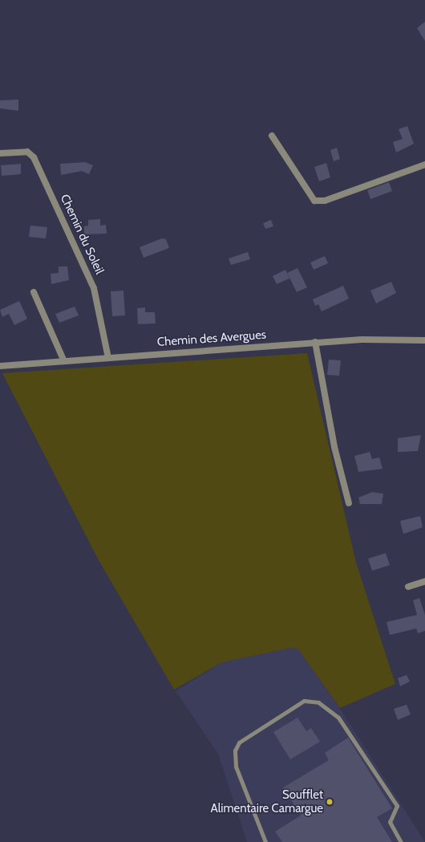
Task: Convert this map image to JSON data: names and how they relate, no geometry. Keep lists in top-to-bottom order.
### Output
{
  "streets": {
    "street": ["Chemin du Soleil", "Chemin des Avergues"]
  },
  "crossings": [
    ["Chemin du Soleil", "Chemin des Avergues"]
  ],
  "places": ["Soufflet Alimentaire Camargue"]
}
